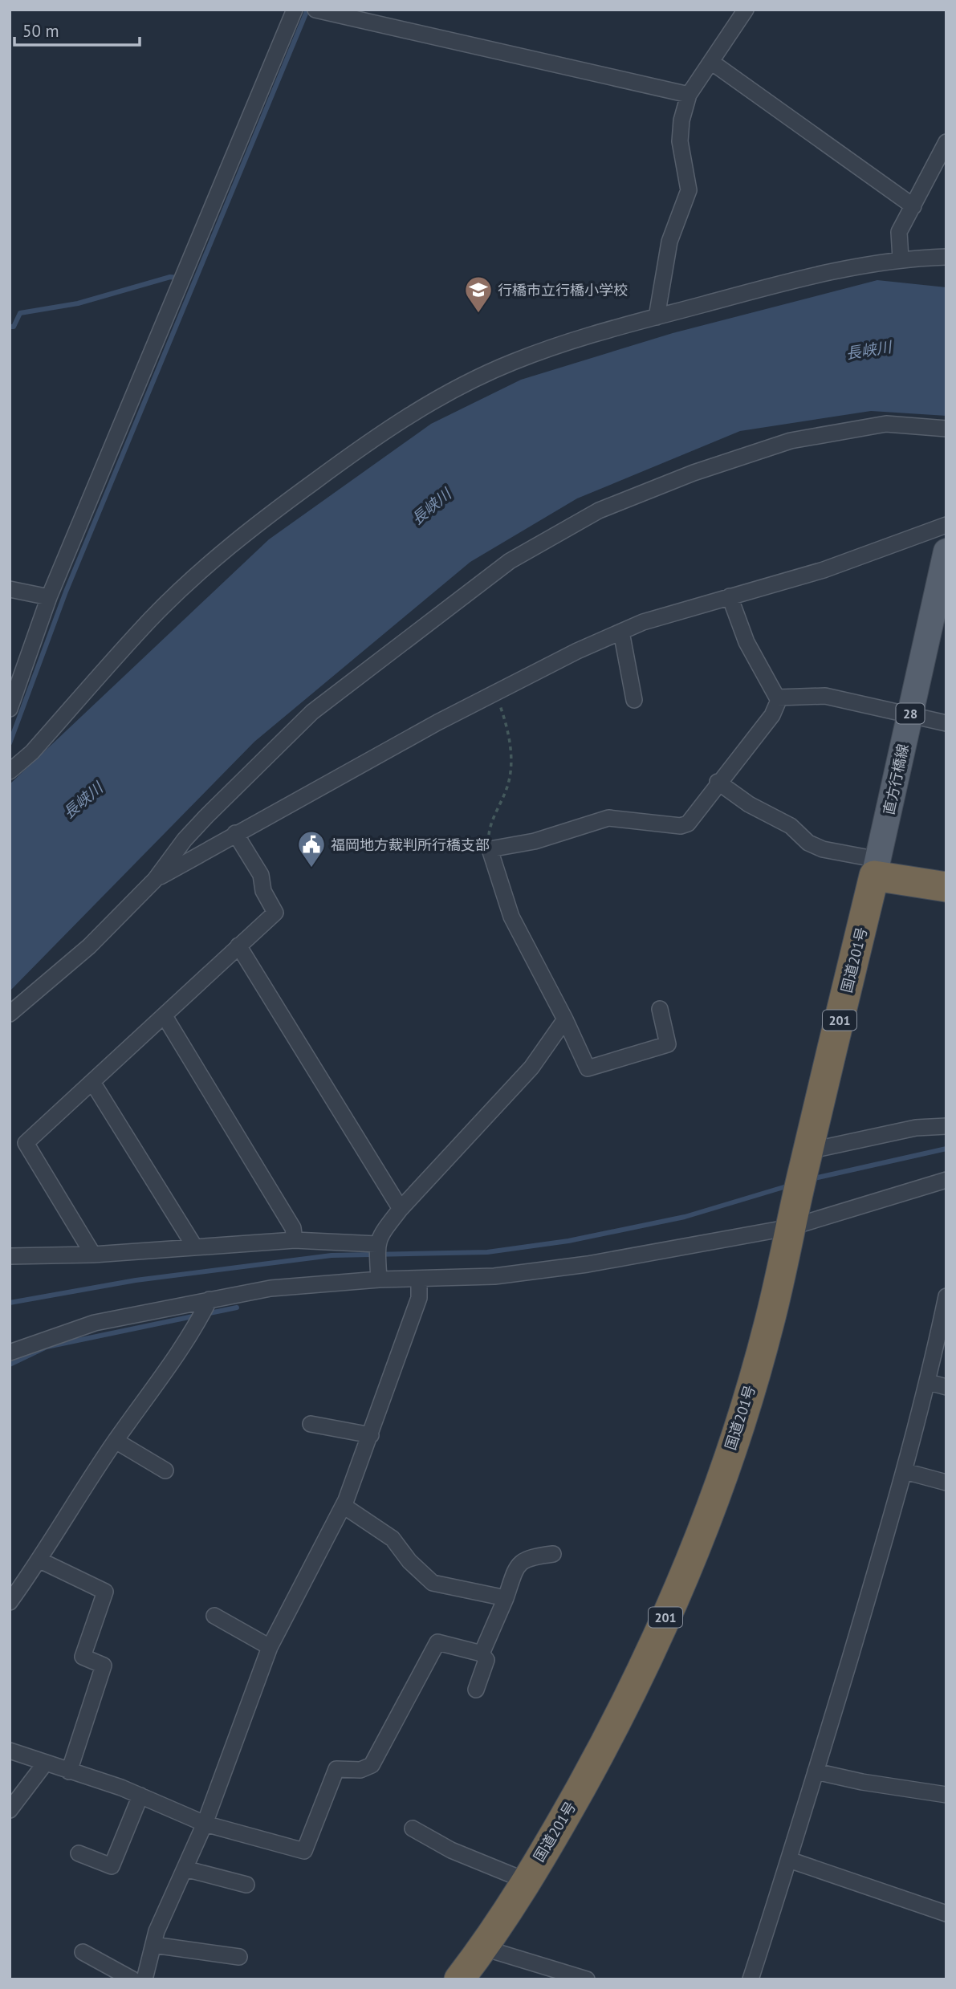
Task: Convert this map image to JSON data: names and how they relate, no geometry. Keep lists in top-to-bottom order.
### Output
{
  "streets": {
    "highway": ["国道201号", "201"],
    "main road": ["28", "直方行橋線"]
  },
  "crossings": [
    ["直方行橋線", "国道201号"]
  ],
  "water": ["長峡川"],
  "places": {
    "school or university": ["行橋市立行橋小学校"],
    "public building": ["福岡地方裁判所行橋支部"]
  },
  "scale_bar": "50 m"
}
